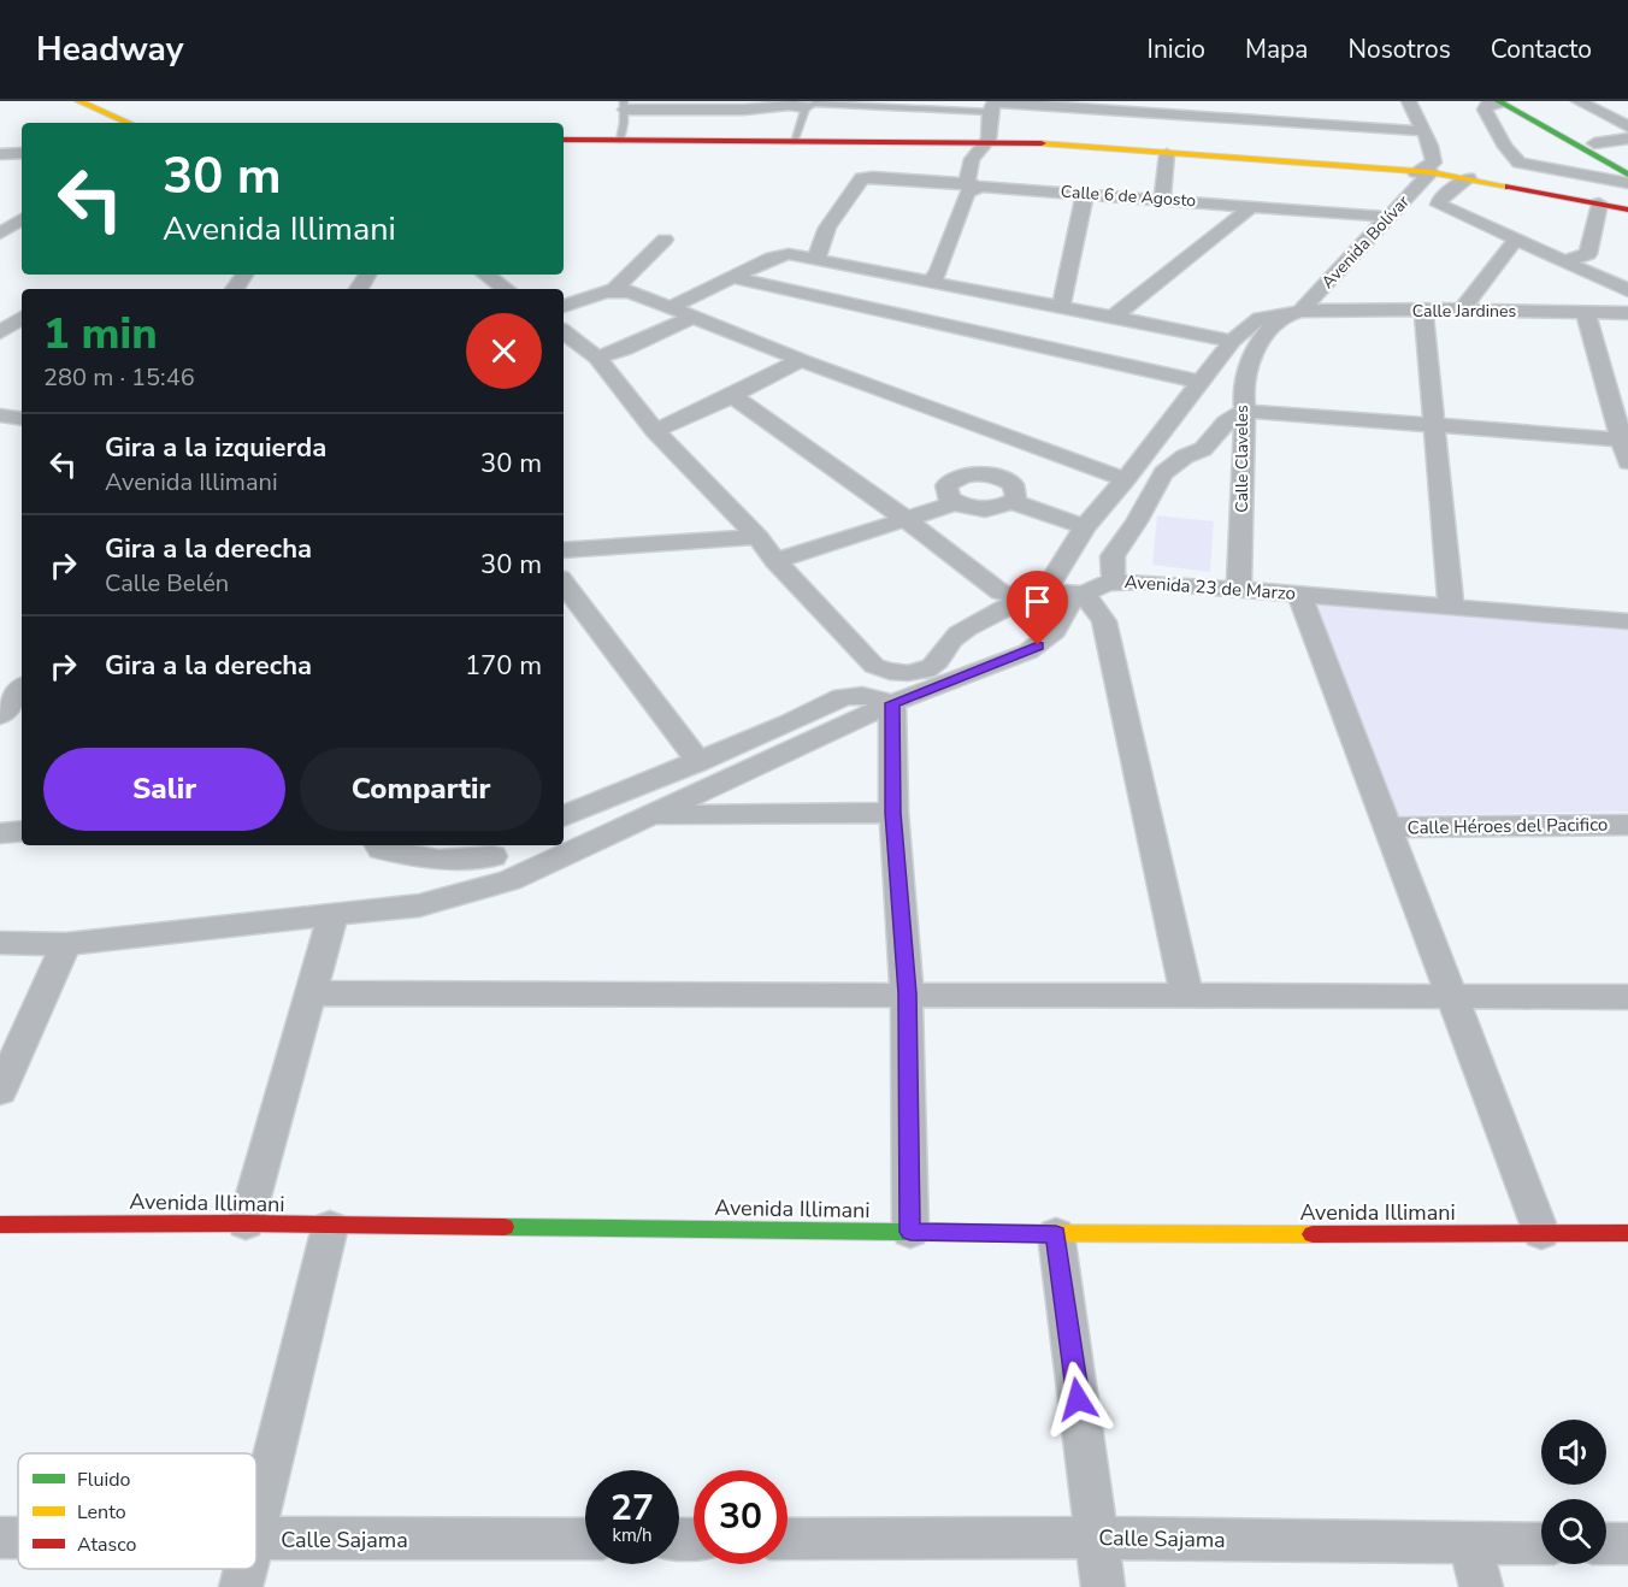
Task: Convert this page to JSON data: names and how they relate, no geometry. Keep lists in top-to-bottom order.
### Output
{
  "streets": {
    "street": [
      "Calle 6 de Agosto",
      "Avenida Bolívar",
      "Calle Jardines",
      "Calle Claveles",
      "Avenida 23 de Marzo",
      "Calle Héroes del Pacifico",
      "Avenida Illimani",
      "Calle Sajama"
    ]
  },
  "crossings": [
    ["Calle 6 de Agosto", "Avenida Bolívar"],
    ["Avenida Bolívar", "Calle Jardines"],
    ["Avenida Bolívar", "Calle Claveles"],
    ["Calle Jardines", "Calle Claveles"],
    ["Calle Claveles", "Avenida 23 de Marzo"]
  ],
  "legend": ["Fluido", "Lento", "Atasco"],
  "page": {
    "header": "Headway",
    "nav": [
      "Inicio",
      "Mapa",
      "Nosotros",
      "Contacto"
    ],
    "turn": ["30 m", "Avenida Illimani"],
    "heading": ["1 min", "280 m · 15:46"],
    "list": [
      {
        "name": "Gira a la izquierda",
        "note": "Avenida Illimani",
        "value": "30 m"
      },
      {
        "name": "Gira a la derecha",
        "note": "Calle Belén",
        "value": "30 m"
      },
      {
        "name": "Gira a la derecha",
        "value": "170 m"
      }
    ],
    "buttons": ["Salir", "Compartir"],
    "speed": "27 km/h",
    "limit": "30"
  }
}
